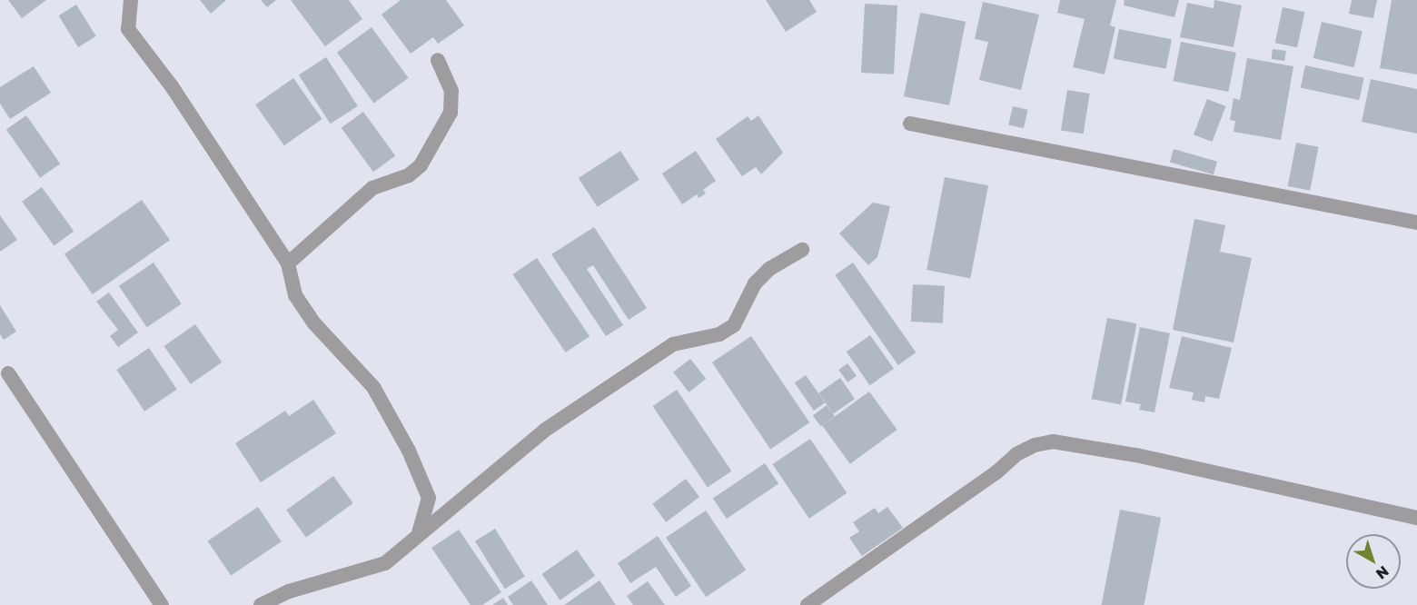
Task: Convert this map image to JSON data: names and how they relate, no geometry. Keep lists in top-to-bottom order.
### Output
{
  "north": "bottom right"
}
